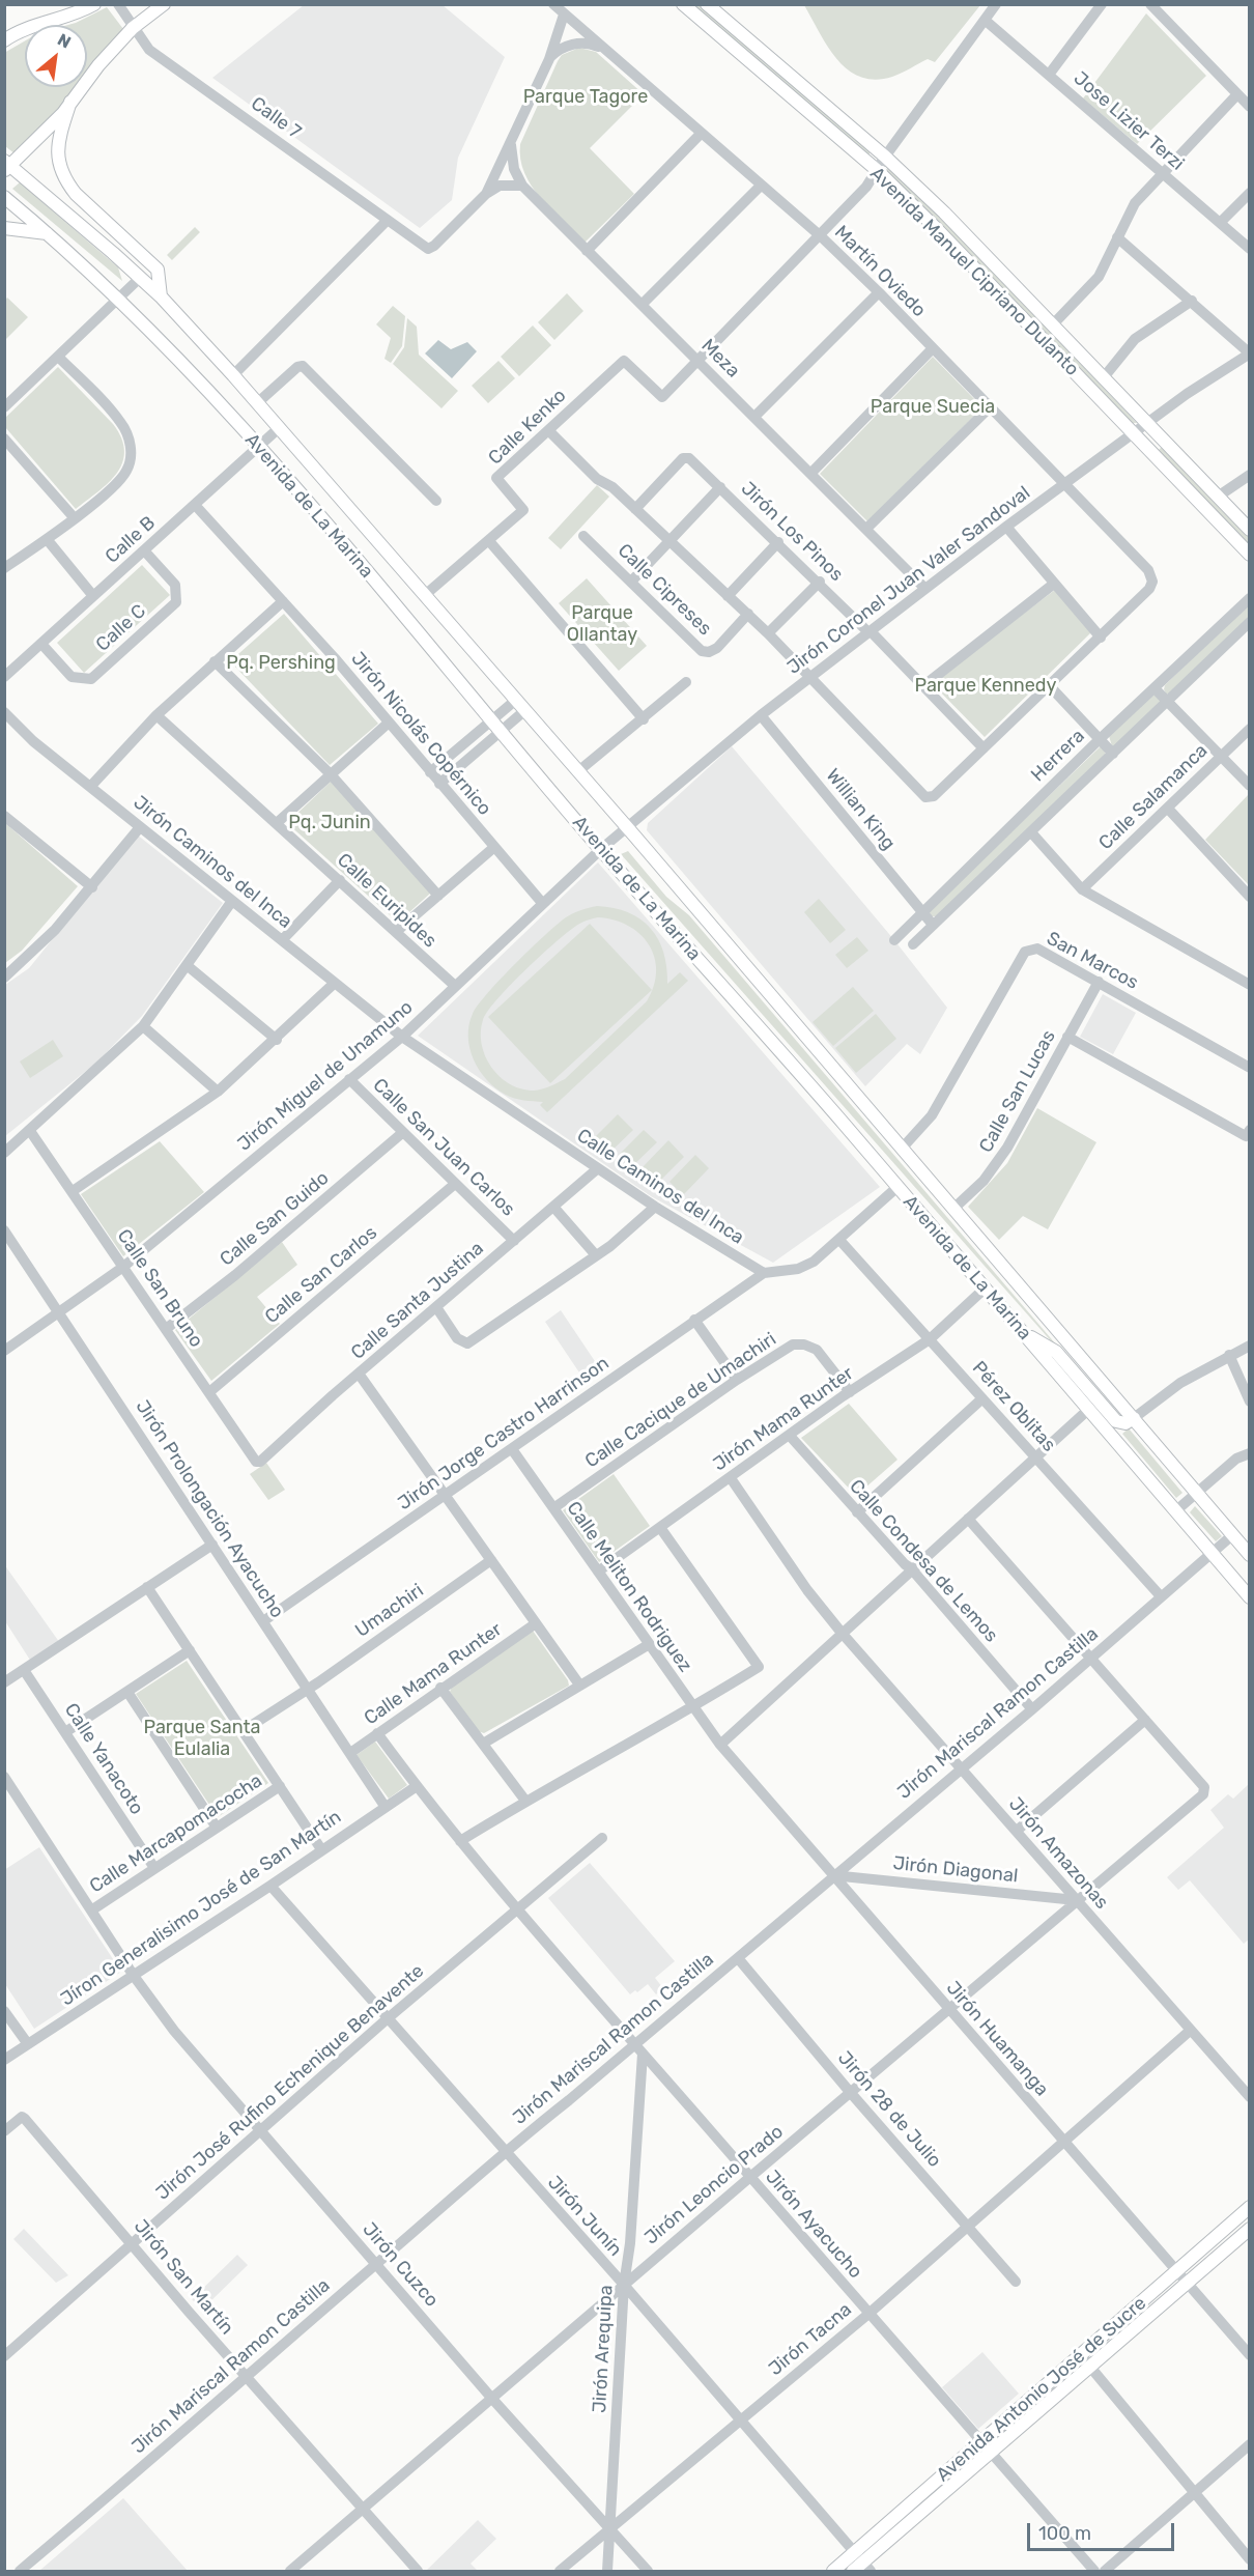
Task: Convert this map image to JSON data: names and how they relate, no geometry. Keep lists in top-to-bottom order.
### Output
{
  "streets": {
    "main road": ["Avenida Manuel Cipriano Dulanto", "Avenida de La Marina", "Avenida Antonio José de Sucre"],
    "street": [
      "Calle 7",
      "Jose Lizier Terzi",
      "Martín Oviedo",
      "Meza",
      "Calle Kenko",
      "Jirón Los Pinos",
      "Calle B",
      "Jirón Coronel Juan Valer Sandoval",
      "Calle Cipreses",
      "Calle C",
      "Jirón Nicolás Copérnico",
      "Herrera",
      "Calle Salamanca",
      "Willian King",
      "Jirón Caminos del Inca",
      "Calle Euripides",
      "San Marcos",
      "Jirón Miguel de Unamuno",
      "Calle San Lucas",
      "Calle San Juan Carlos",
      "Calle Caminos del Inca",
      "Calle San Guido",
      "Calle San Carlos",
      "Calle San Bruno",
      "Calle Santa Justina",
      "Calle Cacique de Umachiri",
      "Pérez Oblitas",
      "Jirón Mama Runter",
      "Jirón Jorge Castro Harrinson",
      "Jirón Prolongación Ayacucho",
      "Calle Condesa de Lemos",
      "Calle Meliton Rodriguez",
      "Umachiri",
      "Calle Mama Runter",
      "Jirón Mariscal Ramon Castilla",
      "Calle Yanacoto",
      "Calle Marcapomacocha",
      "Jirón Amazonas",
      "Jirón Diagonal",
      "Jíron Generalisimo José de San Martín",
      "Jirón Huamanga",
      "Jirón José Rufino Echenique Benavente",
      "Jirón 28 de Julio",
      "Jirón Leoncio Prado",
      "Jirón Junín",
      "Jirón Ayacucho",
      "Jirón Cuzco",
      "Jirón San Martín",
      "Jirón Tacna",
      "Jirón Arequipa"
    ]
  },
  "crossings": [
    ["Martín Oviedo", "Jirón Coronel Juan Valer Sandoval"],
    ["Avenida Manuel Cipriano Dulanto", "Jirón Coronel Juan Valer Sandoval"],
    ["Meza", "Calle Kenko"],
    ["Meza", "Jirón Coronel Juan Valer Sandoval"],
    ["Calle Kenko", "Avenida de La Marina"],
    ["Avenida de La Marina", "Calle B"],
    ["Avenida de La Marina", "Jirón Coronel Juan Valer Sandoval"],
    ["Avenida de La Marina", "San Marcos"],
    ["Avenida de La Marina", "Jirón Miguel de Unamuno"],
    ["Avenida de La Marina", "Calle San Lucas"],
    ["Avenida de La Marina", "Jirón Mama Runter"],
    ["Avenida de La Marina", "Jirón Mariscal Ramon Castilla"],
    ["Jirón Los Pinos", "Jirón Coronel Juan Valer Sandoval"],
    ["Calle B", "Calle C"],
    ["Calle B", "Jirón Nicolás Copérnico"],
    ["Jirón Coronel Juan Valer Sandoval", "Willian King"],
    ["Jirón Coronel Juan Valer Sandoval", "Jirón Miguel de Unamuno"],
    ["Jirón Nicolás Copérnico", "Jirón Miguel de Unamuno"],
    ["Herrera", "Willian King"],
    ["Jirón Caminos del Inca", "Jirón Miguel de Unamuno"],
    ["Jirón Caminos del Inca", "Calle Caminos del Inca"],
    ["Calle Euripides", "Jirón Miguel de Unamuno"],
    ["San Marcos", "Calle San Lucas"],
    ["Jirón Miguel de Unamuno", "Calle San Juan Carlos"],
    ["Jirón Miguel de Unamuno", "Calle Caminos del Inca"],
    ["Jirón Miguel de Unamuno", "Calle San Bruno"],
    ["Jirón Miguel de Unamuno", "Jirón Prolongación Ayacucho"],
    ["Calle San Juan Carlos", "Calle San Guido"],
    ["Calle San Juan Carlos", "Calle San Carlos"],
    ["Calle San Juan Carlos", "Calle Santa Justina"],
    ["Calle Caminos del Inca", "Calle Santa Justina"],
    ["Calle Caminos del Inca", "Jirón Jorge Castro Harrinson"],
    ["Calle San Guido", "Calle San Bruno"],
    ["Calle San Carlos", "Calle San Bruno"],
    ["Calle San Bruno", "Calle Santa Justina"],
    ["Calle Cacique de Umachiri", "Jirón Mama Runter"],
    ["Calle Cacique de Umachiri", "Calle Meliton Rodriguez"],
    ["Pérez Oblitas", "Jirón Mama Runter"],
    ["Pérez Oblitas", "Jirón Mariscal Ramon Castilla"],
    ["Jirón Mama Runter", "Calle Condesa de Lemos"],
    ["Jirón Mama Runter", "Calle Meliton Rodriguez"],
    ["Jirón Mama Runter", "Jirón Amazonas"],
    ["Jirón Jorge Castro Harrinson", "Jirón Prolongación Ayacucho"],
    ["Jirón Jorge Castro Harrinson", "Calle Meliton Rodriguez"],
    ["Jirón Prolongación Ayacucho", "Umachiri"],
    ["Jirón Prolongación Ayacucho", "Calle Mama Runter"],
    ["Jirón Prolongación Ayacucho", "Jíron Generalisimo José de San Martín"],
    ["Calle Condesa de Lemos", "Jirón Mariscal Ramon Castilla"],
    ["Calle Meliton Rodriguez", "Jirón Huamanga"],
    ["Calle Mama Runter", "Jirón Ayacucho"],
    ["Jirón Mariscal Ramon Castilla", "Jirón Amazonas"],
    ["Jirón Mariscal Ramon Castilla", "Jirón Diagonal"],
    ["Jirón Mariscal Ramon Castilla", "Jirón Huamanga"],
    ["Jirón Mariscal Ramon Castilla", "Jirón 28 de Julio"],
    ["Jirón Mariscal Ramon Castilla", "Jirón Junín"],
    ["Jirón Mariscal Ramon Castilla", "Jirón Ayacucho"],
    ["Jirón Mariscal Ramon Castilla", "Jirón Cuzco"],
    ["Jirón Mariscal Ramon Castilla", "Jirón San Martín"],
    ["Calle Yanacoto", "Calle Marcapomacocha"],
    ["Calle Marcapomacocha", "Jirón Cuzco"],
    ["Jirón Amazonas", "Jirón Diagonal"],
    ["Jirón Amazonas", "Jirón Leoncio Prado"],
    ["Jirón Amazonas", "Jirón Tacna"],
    ["Jirón Diagonal", "Jirón Huamanga"],
    ["Jirón Diagonal", "Jirón Leoncio Prado"],
    ["Jíron Generalisimo José de San Martín", "Jirón Junín"],
    ["Jíron Generalisimo José de San Martín", "Jirón Ayacucho"],
    ["Jíron Generalisimo José de San Martín", "Jirón Cuzco"],
    ["Jirón Huamanga", "Jirón Leoncio Prado"],
    ["Jirón Huamanga", "Jirón Tacna"],
    ["Jirón Huamanga", "Avenida Antonio José de Sucre"],
    ["Jirón José Rufino Echenique Benavente", "Jirón Junín"],
    ["Jirón José Rufino Echenique Benavente", "Jirón Ayacucho"],
    ["Jirón José Rufino Echenique Benavente", "Jirón Cuzco"],
    ["Jirón José Rufino Echenique Benavente", "Jirón San Martín"],
    ["Jirón 28 de Julio", "Jirón Leoncio Prado"],
    ["Jirón 28 de Julio", "Jirón Tacna"],
    ["Jirón Leoncio Prado", "Jirón Junín"],
    ["Jirón Leoncio Prado", "Jirón Ayacucho"],
    ["Jirón Leoncio Prado", "Jirón Cuzco"],
    ["Jirón Leoncio Prado", "Jirón San Martín"],
    ["Jirón Leoncio Prado", "Jirón Arequipa"],
    ["Jirón Junín", "Jirón Tacna"],
    ["Jirón Junín", "Jirón Arequipa"],
    ["Jirón Junín", "Avenida Antonio José de Sucre"],
    ["Jirón Ayacucho", "Jirón Tacna"],
    ["Jirón Ayacucho", "Jirón Arequipa"],
    ["Jirón Ayacucho", "Avenida Antonio José de Sucre"],
    ["Jirón Cuzco", "Jirón Tacna"],
    ["Jirón Cuzco", "Jirón Arequipa"],
    ["Jirón Tacna", "Jirón Arequipa"]
  ],
  "parks": [
    "Parque Tagore",
    "Parque Suecia",
    "Parque Ollantay",
    "Pq. Pershing",
    "Parque Kennedy",
    "Pq. Junin",
    "Parque Santa Eulalia"
  ],
  "scale_bar": "100 m",
  "north": "top right"
}
